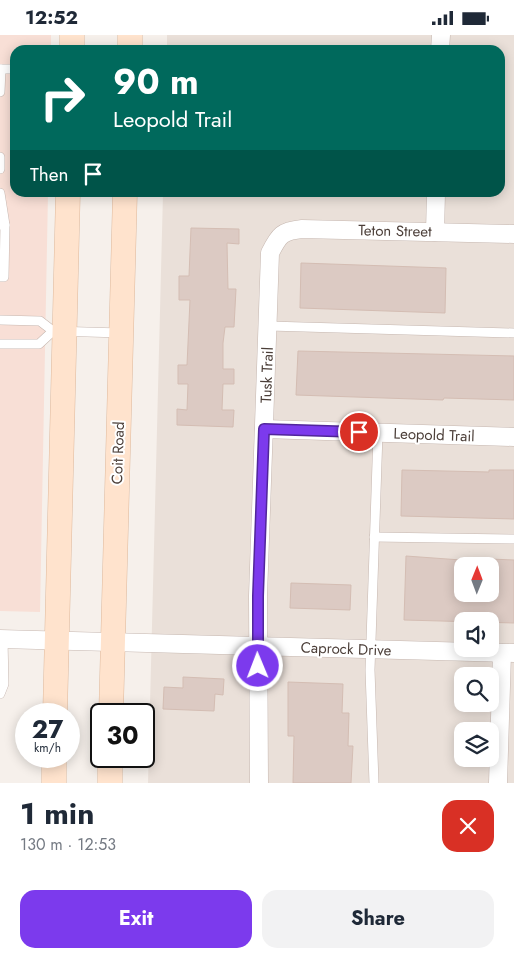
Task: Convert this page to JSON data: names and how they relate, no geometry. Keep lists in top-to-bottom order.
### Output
{
  "streets": {
    "main road": ["Coit Road"],
    "street": [
      "Teton Street",
      "Tusk Trail",
      "Leopold Trail",
      "Caprock Drive"
    ]
  },
  "crossings": [
    ["Teton Street", "Tusk Trail"],
    ["Tusk Trail", "Leopold Trail"],
    ["Tusk Trail", "Caprock Drive"],
    ["Coit Road", "Caprock Drive"]
  ],
  "north": "top",
  "page": {
    "status": "12:52",
    "turn": ["90 m", "Leopold Trail"],
    "then": "Then",
    "speed": "27 km/h",
    "limit": "30",
    "heading": ["1 min", "130 m · 12:53"],
    "buttons": ["Exit", "Share"]
  }
}
